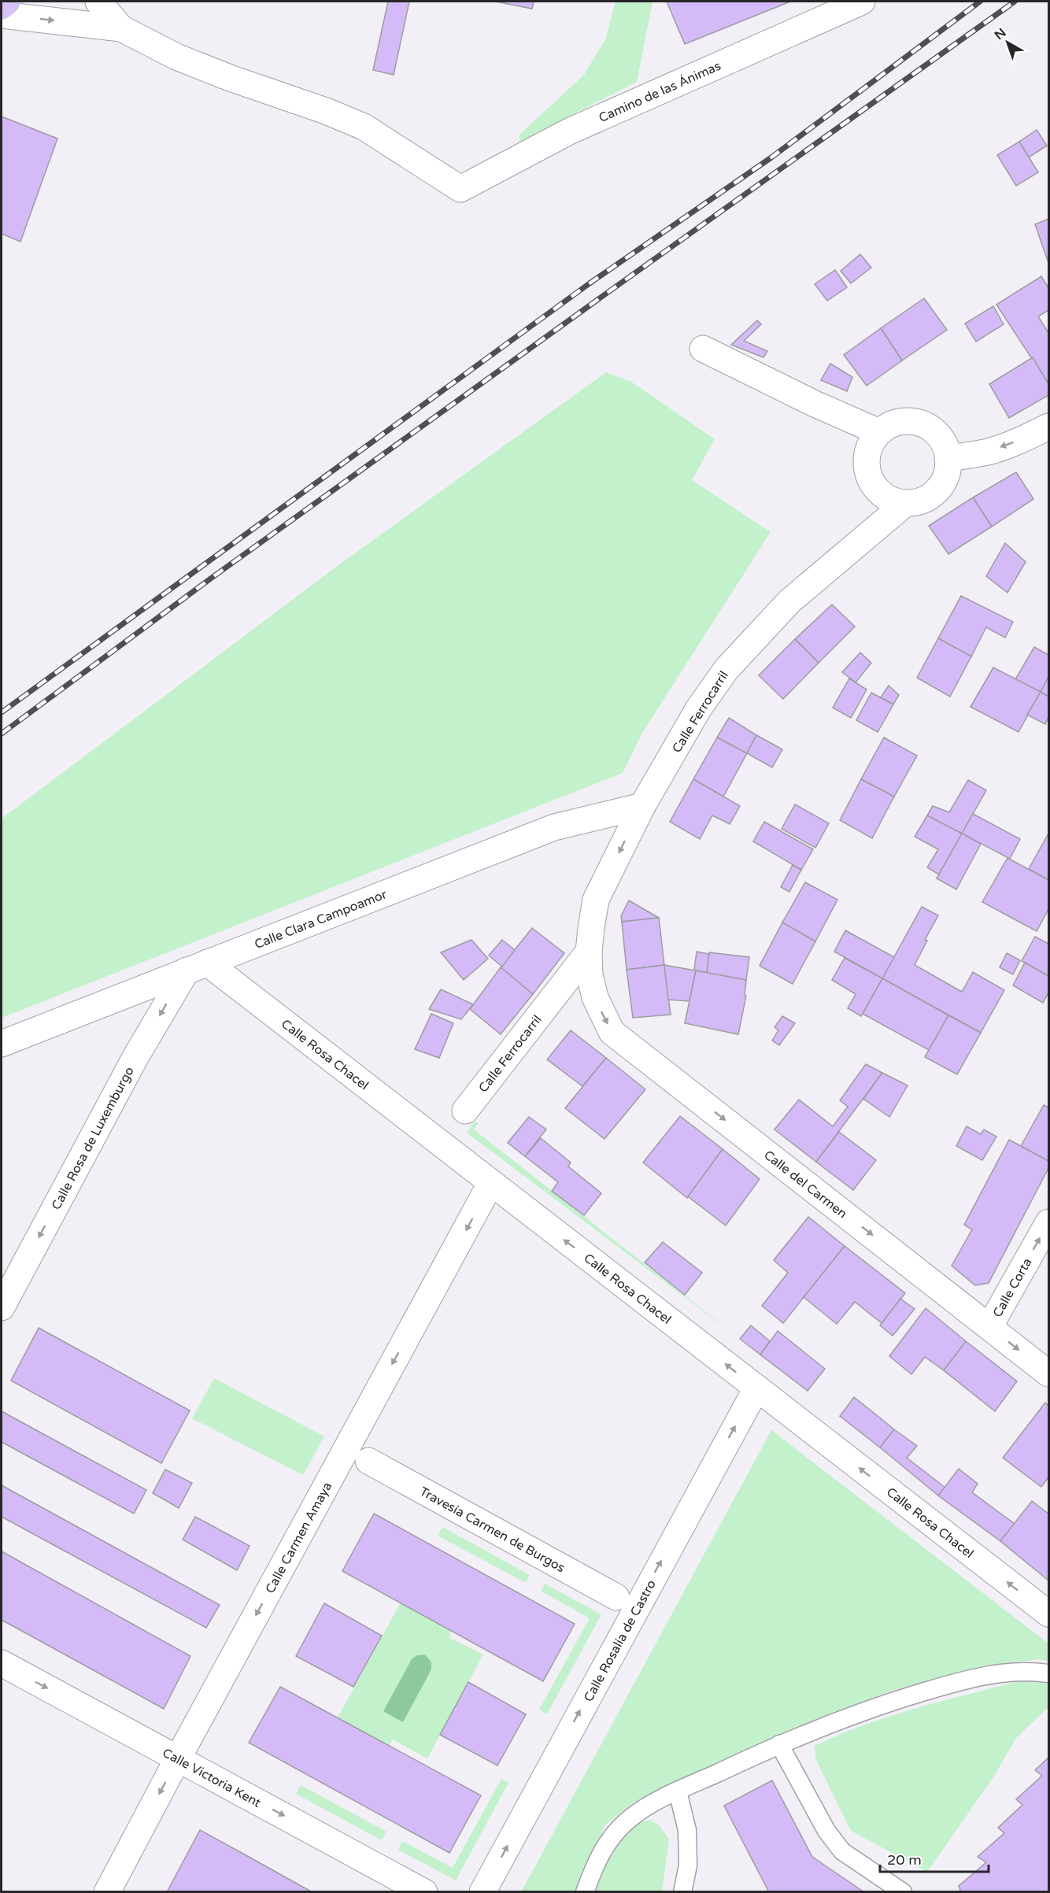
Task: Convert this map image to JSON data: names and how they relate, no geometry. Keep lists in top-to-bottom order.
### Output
{
  "streets": {
    "street": [
      "Camino de las Ánimas",
      "Calle Ferrocarril",
      "Calle Clara Campoamor",
      "Calle Rosa Chacel",
      "Calle Rosa de Luxemburgo",
      "Calle del Carmen",
      "Calle Corta",
      "Travesía Carmen de Burgos",
      "Calle Carmen Amaya",
      "Calle Rosalía de Castro",
      "Calle Victoria Kent"
    ]
  },
  "crossings": [
    ["Calle Ferrocarril", "Calle Clara Campoamor"],
    ["Calle Ferrocarril", "Calle del Carmen"],
    ["Calle Clara Campoamor", "Calle Rosa Chacel"],
    ["Calle Clara Campoamor", "Calle Rosa de Luxemburgo"],
    ["Calle Rosa Chacel", "Calle Rosa de Luxemburgo"],
    ["Calle Rosa Chacel", "Calle Carmen Amaya"],
    ["Calle Rosa Chacel", "Calle Rosalía de Castro"],
    ["Calle del Carmen", "Calle Corta"],
    ["Calle Carmen Amaya", "Calle Victoria Kent"]
  ],
  "one_way": [
    "Calle Rosa Chacel",
    "Calle Rosa de Luxemburgo",
    "Calle del Carmen",
    "Calle Corta",
    "Calle Carmen Amaya",
    "Calle Rosalía de Castro",
    "Calle Victoria Kent"
  ],
  "scale_bar": "20 m",
  "north": "top left"
}
